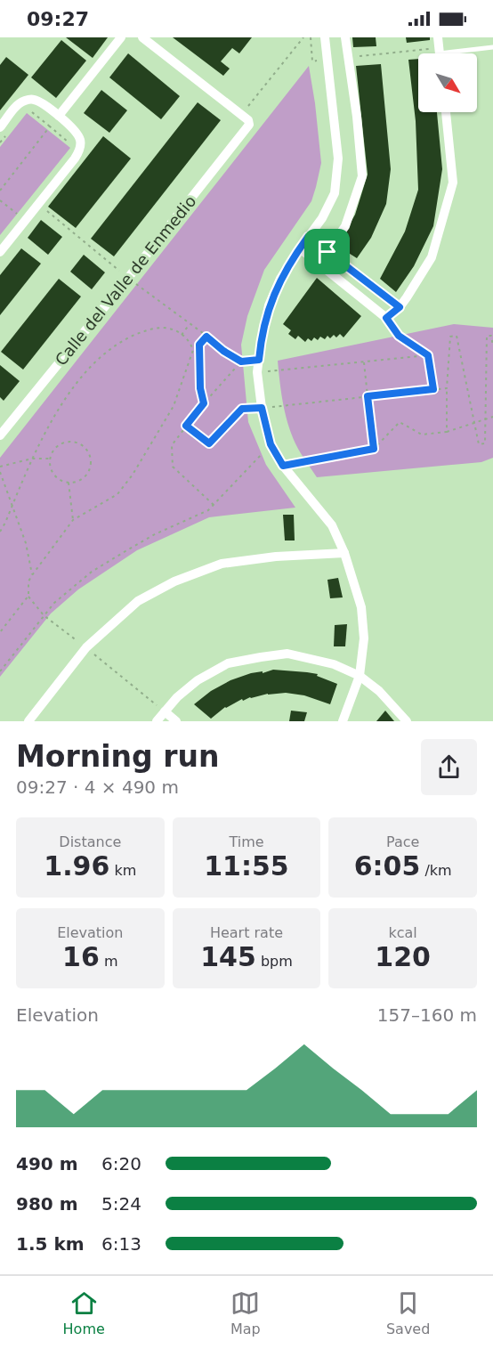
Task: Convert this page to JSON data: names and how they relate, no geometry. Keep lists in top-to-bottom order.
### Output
{
  "streets": {
    "street": ["Calle del Valle de Enmedio"]
  },
  "north": "bottom right",
  "page": {
    "status": "09:27",
    "heading": ["Morning run", "09:27 · 4 × 490 m"],
    "stats": [
      ["Distance", "1.96 km"],
      ["Time", "11:55"],
      ["Pace", "6:05 /km"],
      ["Elevation", "16 m"],
      ["Heart rate", "145 bpm"],
      ["kcal", "120"]
    ],
    "chart": ["Elevation", "157–160 m"],
    "list": [
      {
        "name": "490 m",
        "note": "6:20"
      },
      {
        "name": "980 m",
        "note": "5:24"
      },
      {
        "name": "1.5 km",
        "note": "6:13"
      }
    ],
    "tabs": ["Home", "Map", "Saved"]
  }
}
